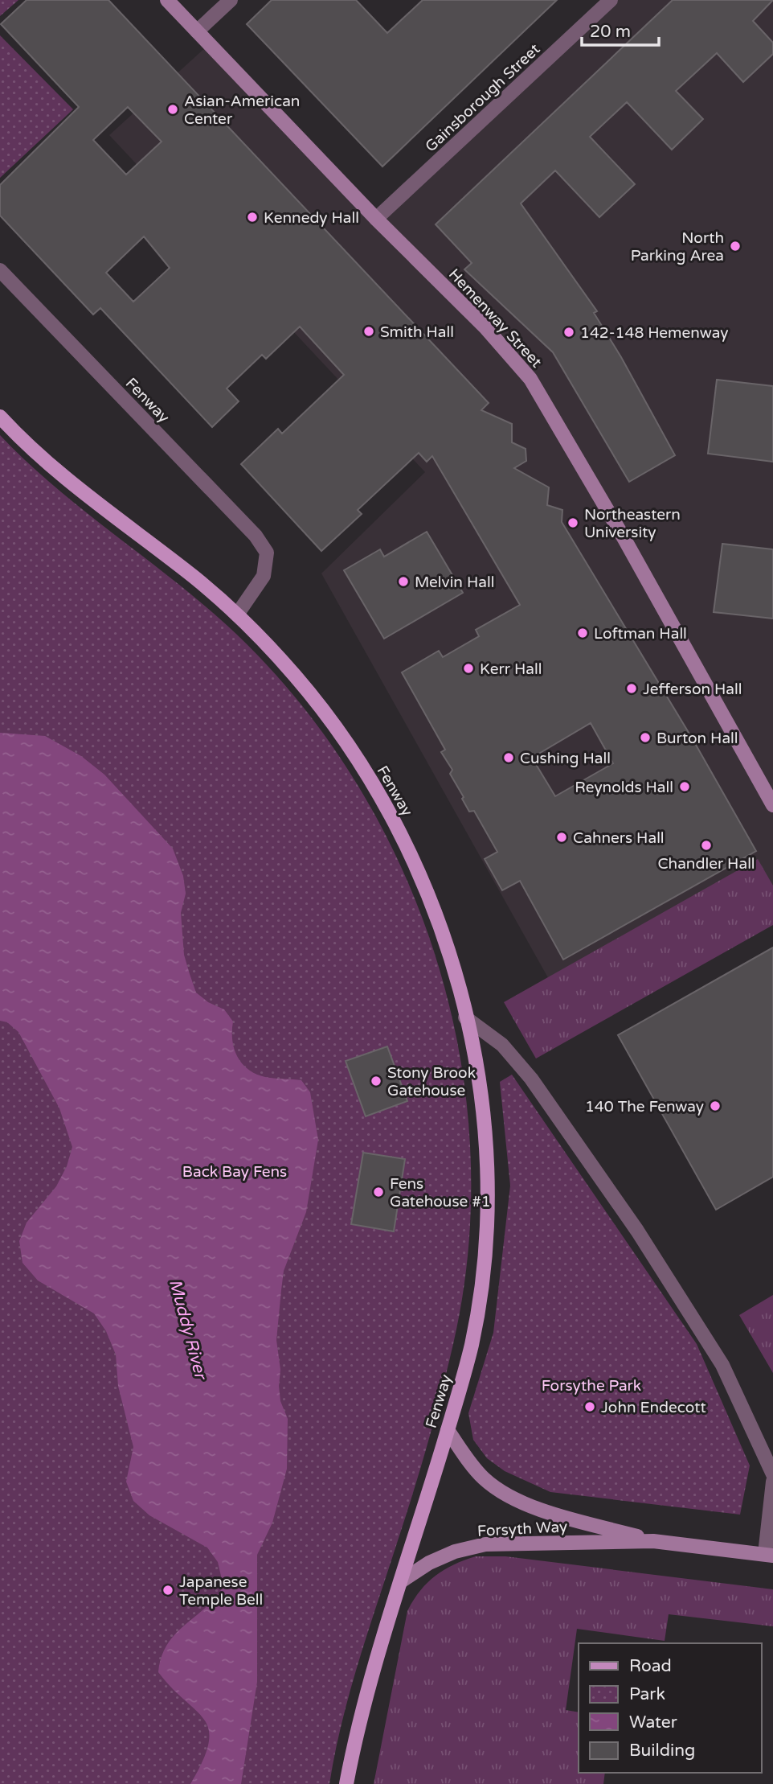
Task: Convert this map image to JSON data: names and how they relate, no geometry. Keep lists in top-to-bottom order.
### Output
{
  "streets": {
    "main road": ["Hemenway Street", "Fenway", "Forsyth Way"],
    "street": ["Gainsborough Street"]
  },
  "crossings": [
    ["Gainsborough Street", "Hemenway Street"],
    ["Fenway", "Forsyth Way"]
  ],
  "water": ["Muddy River"],
  "parks": ["Back Bay Fens", "Forsythe Park"],
  "places": [
    "Asian-American Center",
    "Kennedy Hall",
    "North Parking Area",
    "Smith Hall",
    "142-148 Hemenway",
    "Northeastern University",
    "Melvin Hall",
    "Loftman Hall",
    "Kerr Hall",
    "Jefferson Hall",
    "Burton Hall",
    "Cushing Hall",
    "Reynolds Hall",
    "Cahners Hall",
    "Chandler Hall",
    "Stony Brook Gatehouse",
    "140 The Fenway",
    "Fens Gatehouse #1",
    "John Endecott",
    "Japanese Temple Bell"
  ],
  "legend": [
    "Road",
    "Park",
    "Water",
    "Building"
  ],
  "scale_bar": "20 m"
}
